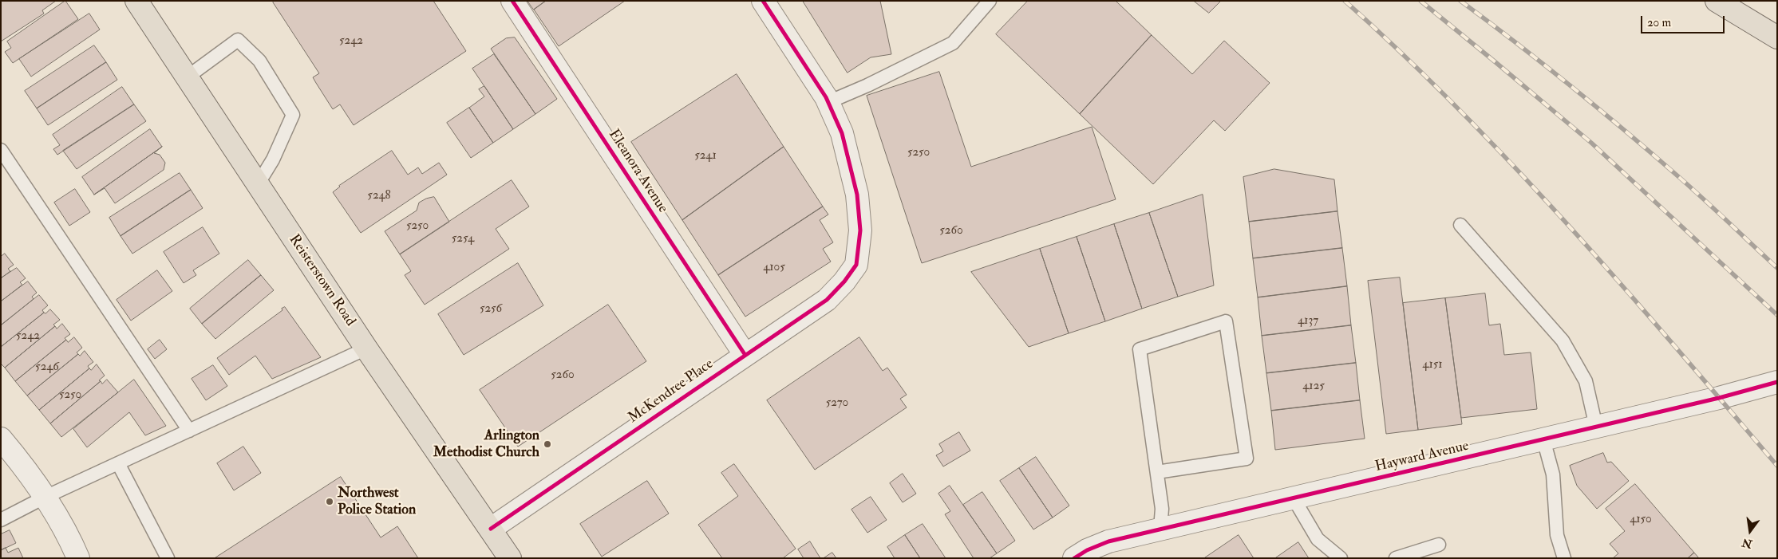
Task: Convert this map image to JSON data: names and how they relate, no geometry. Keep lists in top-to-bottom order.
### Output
{
  "streets": {
    "main road": ["Reisterstown Road"],
    "street": ["Eleanora Avenue", "McKendree Place", "Hayward Avenue"]
  },
  "crossings": [
    ["Eleanora Avenue", "McKendree Place"],
    ["Reisterstown Road", "McKendree Place"]
  ],
  "places": ["Arlington Methodist Church", "Northwest Police Station"],
  "house_numbers": [
    "5242",
    "5250",
    "5241",
    "5248",
    "5250",
    "5260",
    "5254",
    "4105",
    "5256",
    "4137",
    "5242",
    "4151",
    "5246",
    "5260",
    "4125",
    "5250",
    "5270",
    "4150"
  ],
  "scale_bar": "20 m",
  "north": "bottom"
}
